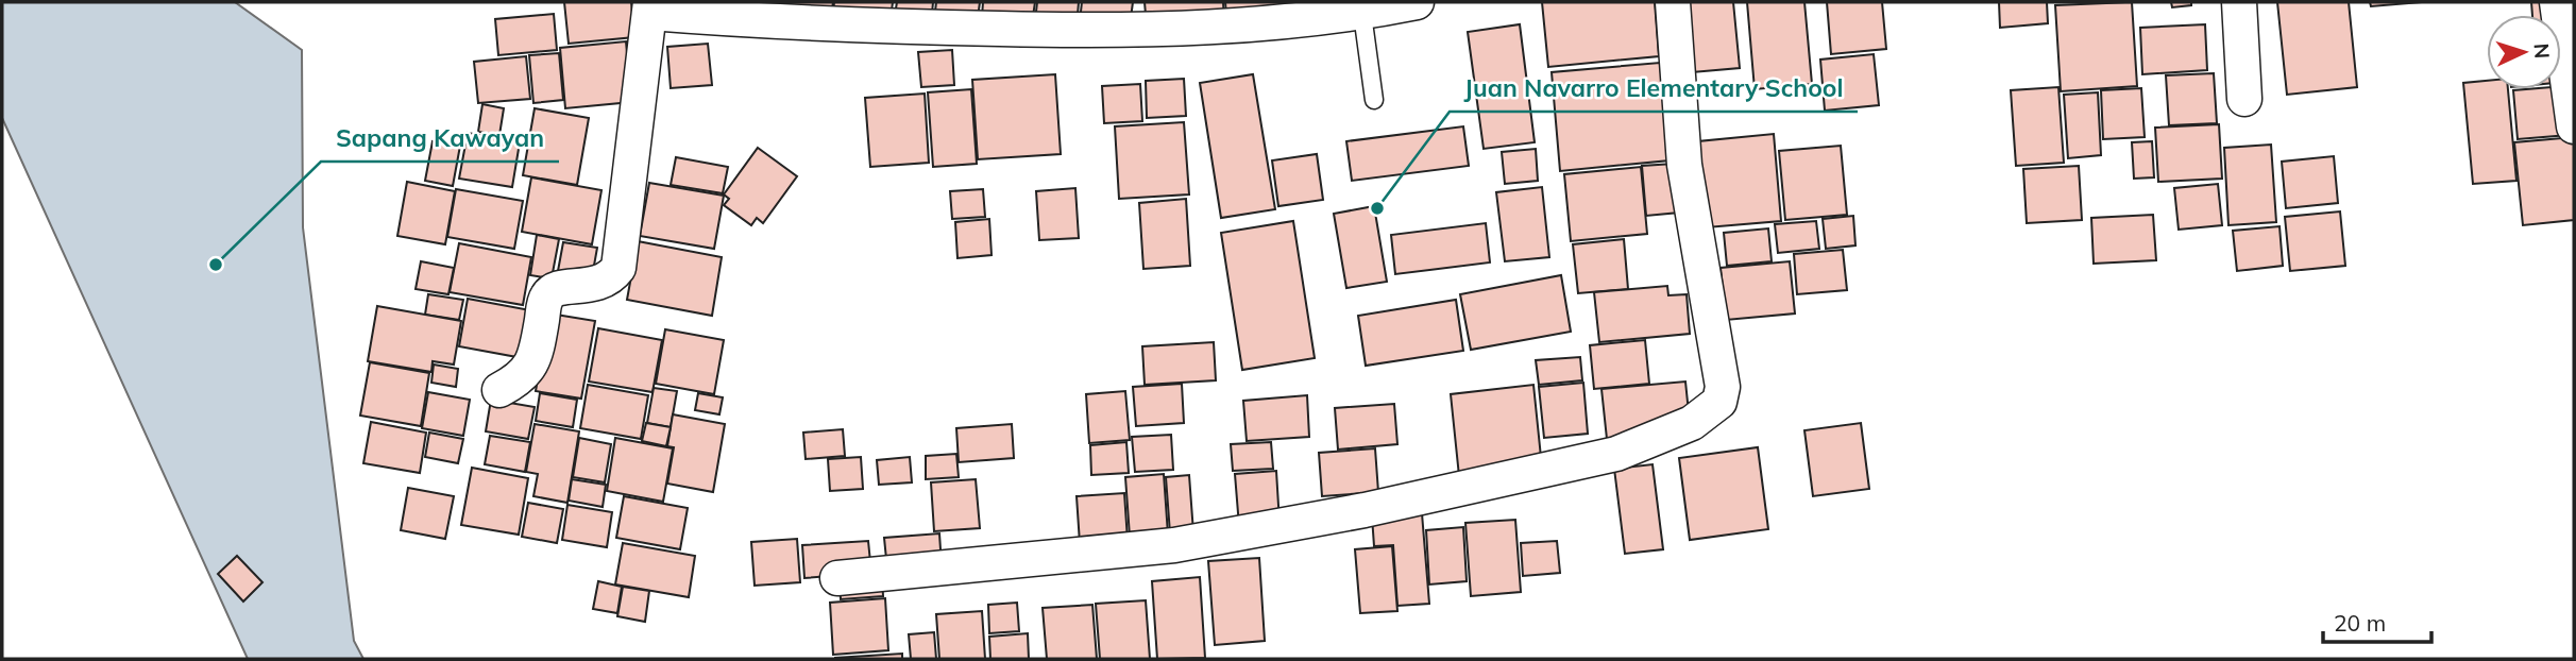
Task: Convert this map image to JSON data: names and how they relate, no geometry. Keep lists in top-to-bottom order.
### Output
{
  "places": ["Juan Navarro Elementary School", "Sapang Kawayan"],
  "scale_bar": "20 m",
  "north": "right"
}
